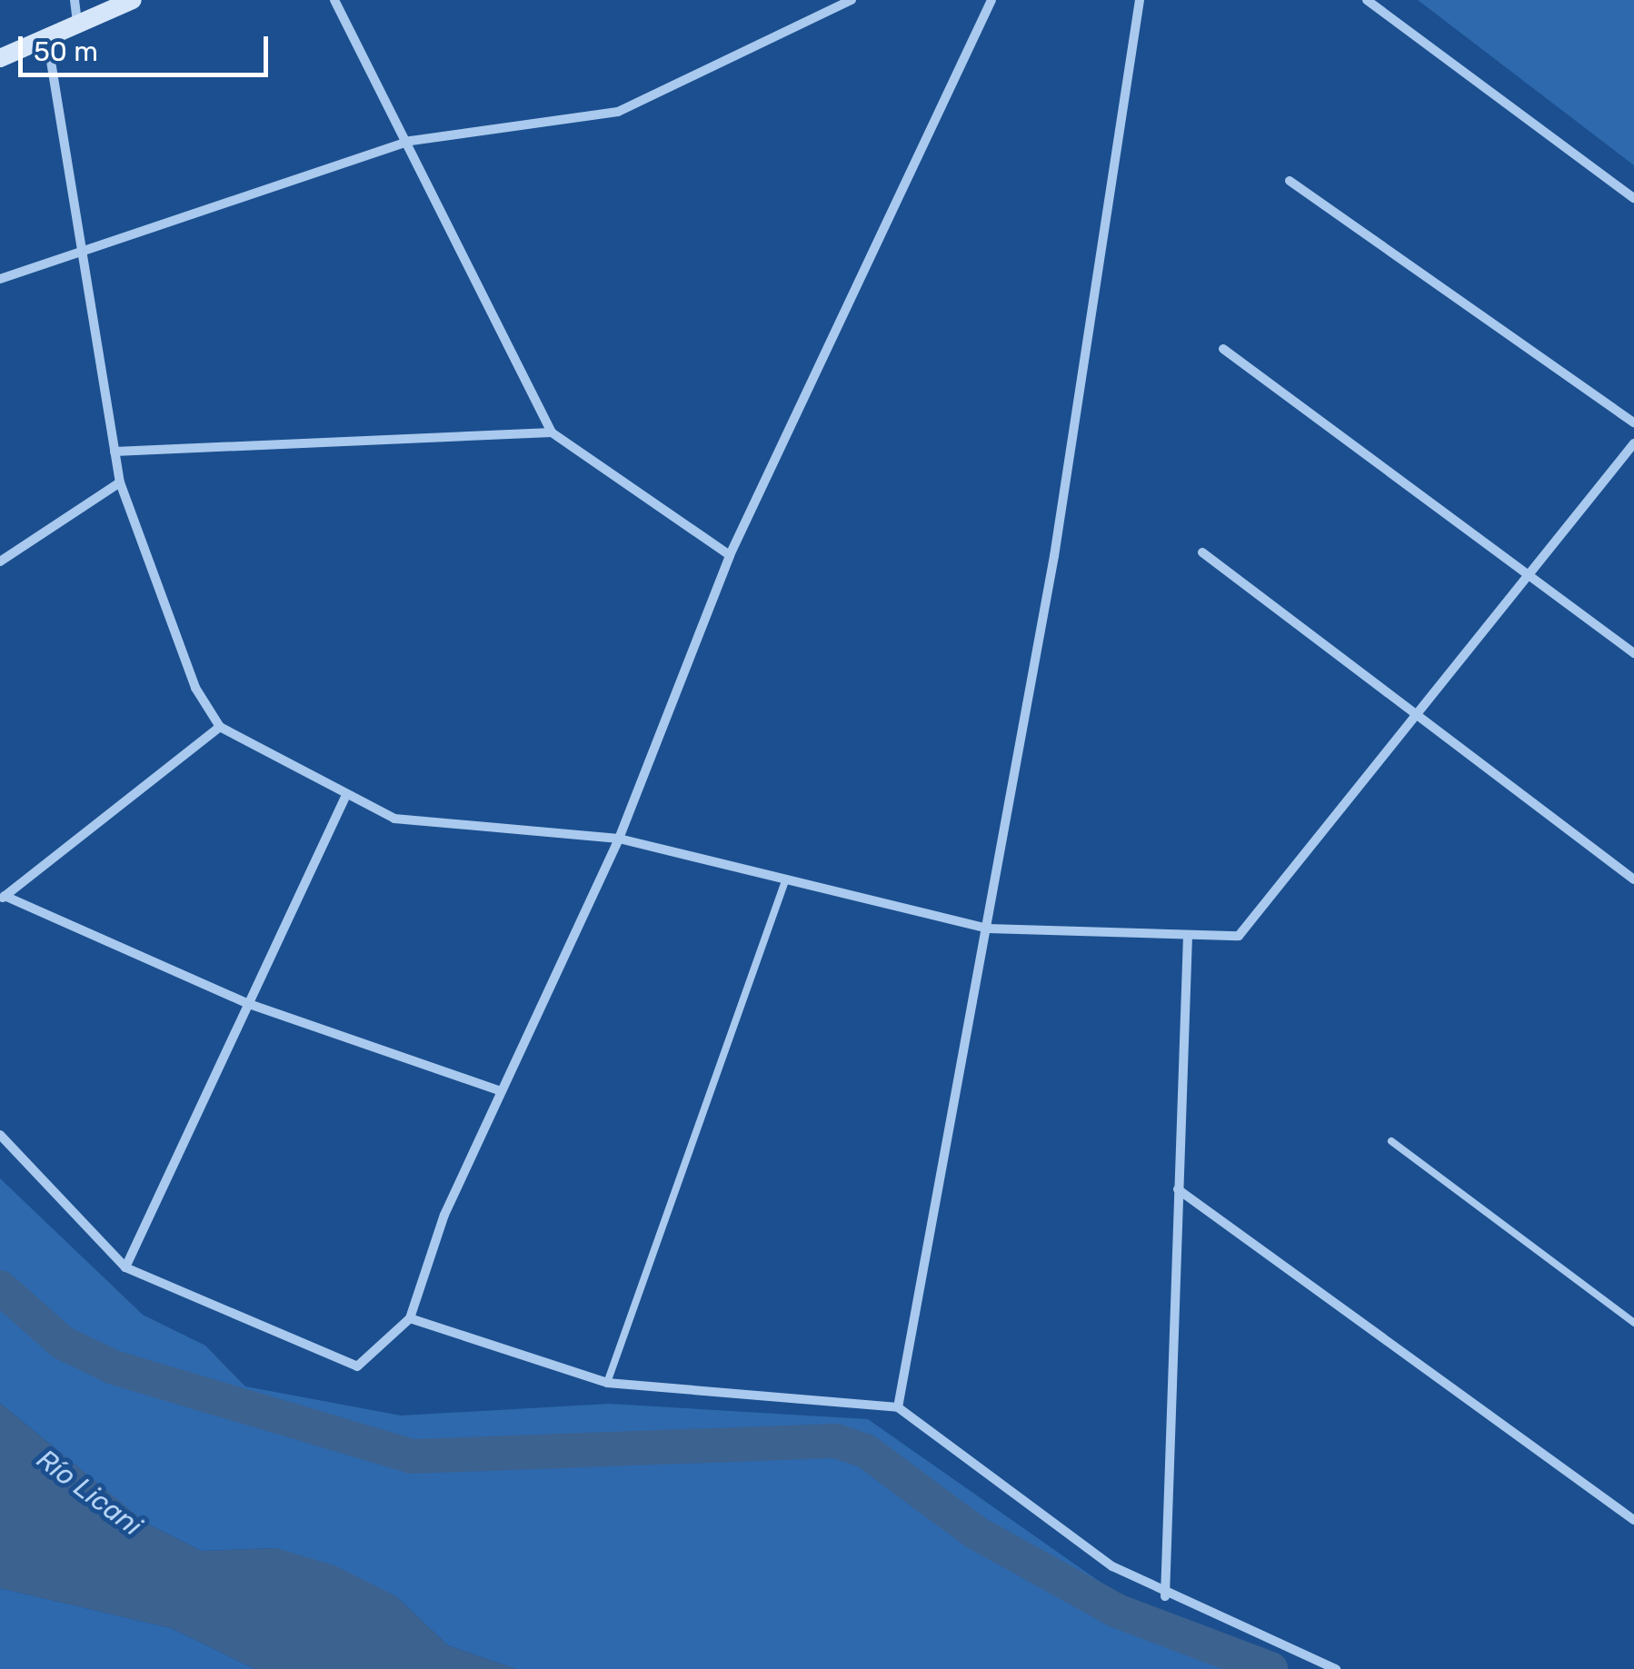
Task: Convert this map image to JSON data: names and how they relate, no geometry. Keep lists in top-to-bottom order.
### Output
{
  "water": ["Río Licani"],
  "scale_bar": "50 m"
}
